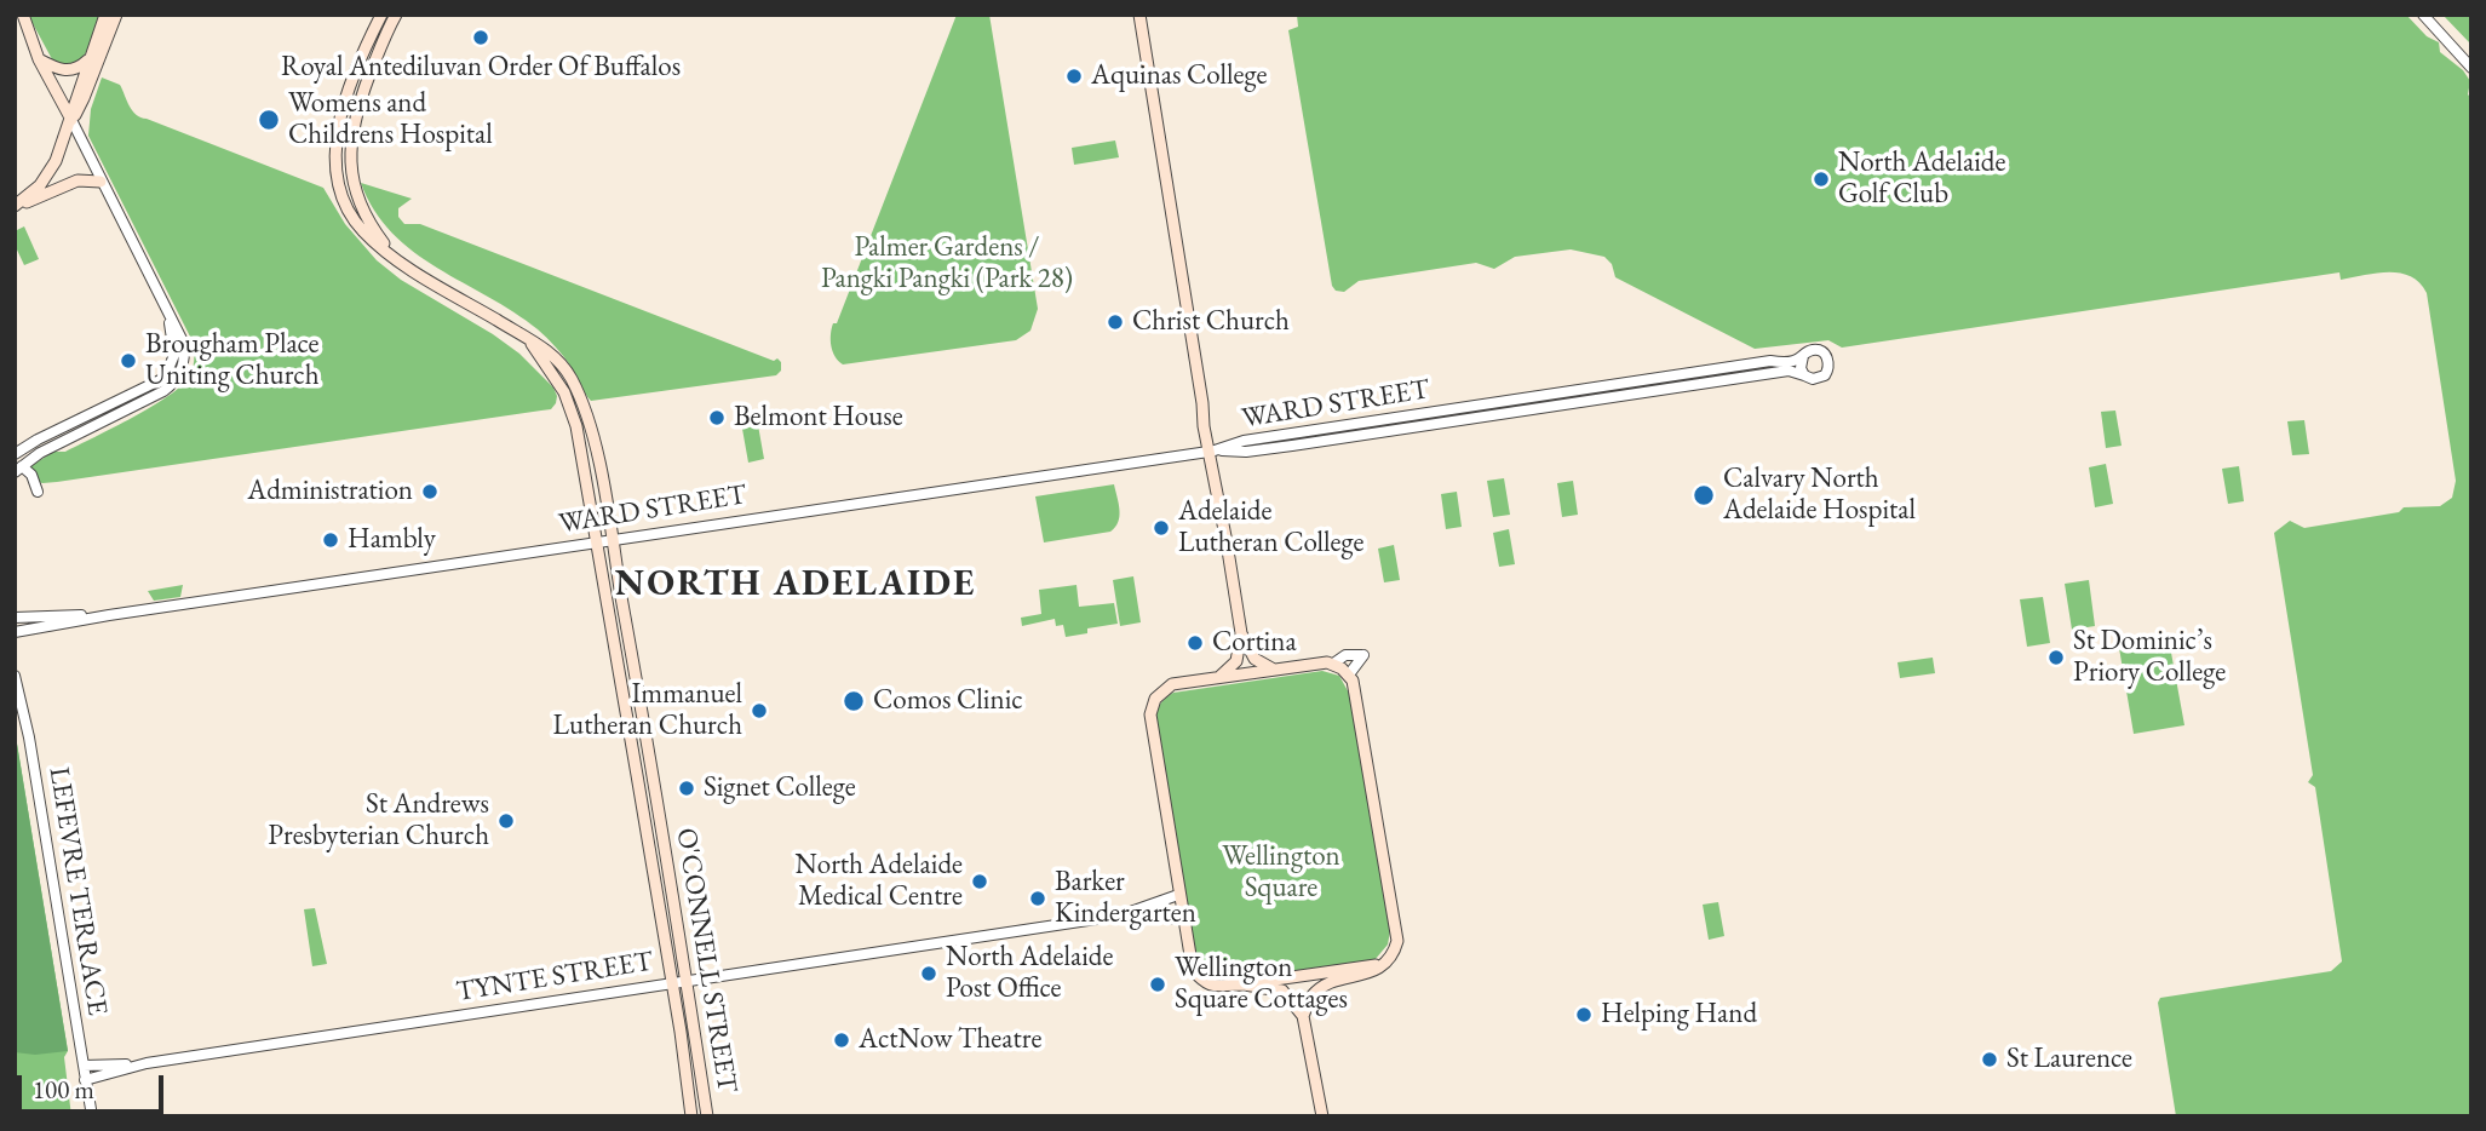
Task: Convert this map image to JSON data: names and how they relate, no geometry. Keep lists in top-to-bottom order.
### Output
{
  "streets": {
    "main road": ["O'CONNELL STREET"],
    "street": ["WARD STREET", "LEFEVRE TERRACE", "TYNTE STREET"]
  },
  "crossings": [
    ["WARD STREET", "O'CONNELL STREET"],
    ["LEFEVRE TERRACE", "TYNTE STREET"],
    ["O'CONNELL STREET", "TYNTE STREET"]
  ],
  "districts": ["NORTH ADELAIDE"],
  "parks": ["Palmer Gardens / Pangki Pangki (Park 28)", "Wellington Square"],
  "places": [
    "Royal Antediluvan Order Of Buffalos",
    "Aquinas College",
    "Womens and Childrens Hospital",
    "North Adelaide Golf Club",
    "Christ Church",
    "Brougham Place Uniting Church",
    "Belmont House",
    "Administration",
    "Calvary North Adelaide Hospital",
    "Adelaide Lutheran College",
    "Hambly",
    "Cortina",
    "St Dominic’s Priory College",
    "Comos Clinic",
    "Immanuel Lutheran Church",
    "Signet College",
    "St Andrews Presbyterian Church",
    "North Adelaide Medical Centre",
    "Barker Kindergarten",
    "North Adelaide Post Office",
    "Wellington Square Cottages",
    "Helping Hand",
    "ActNow Theatre",
    "St Laurence"
  ],
  "scale_bar": "100 m"
}
